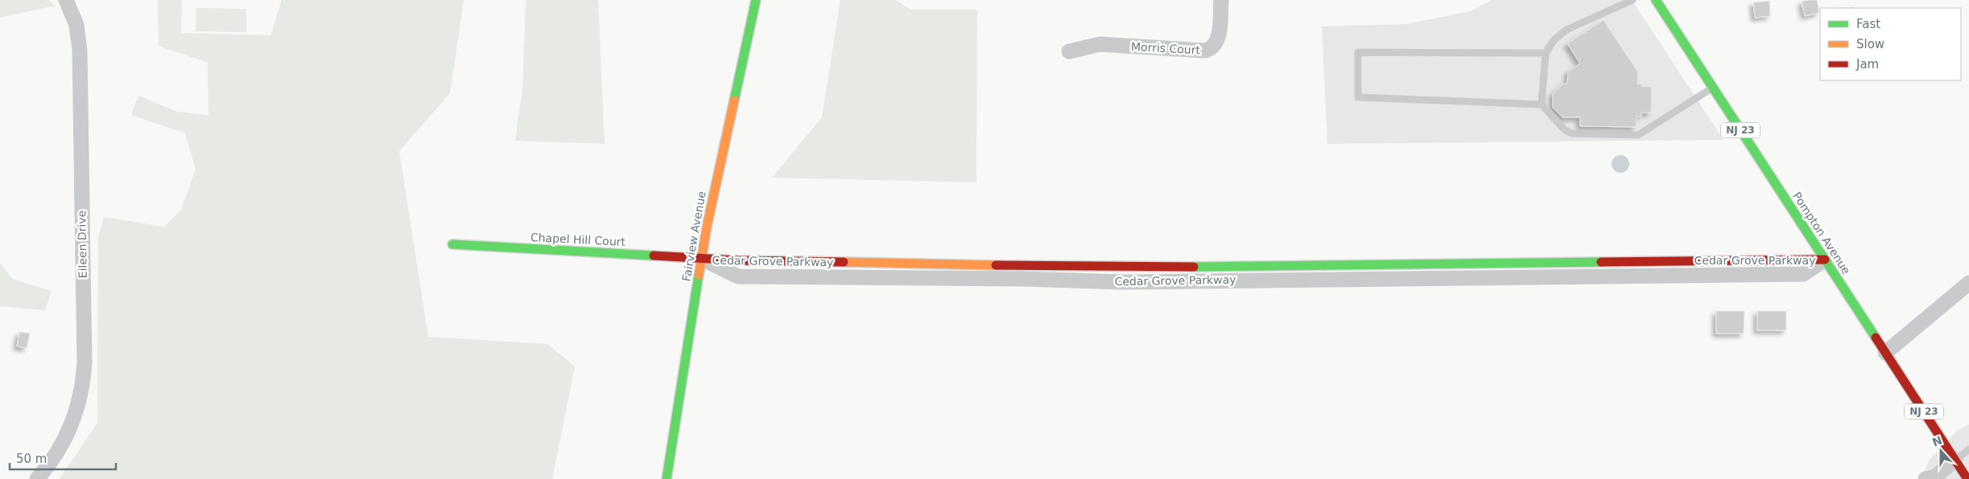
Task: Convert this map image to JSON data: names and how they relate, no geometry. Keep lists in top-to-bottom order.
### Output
{
  "streets": {
    "main road": [
      "NJ 23",
      "Pompton Avenue",
      "Fairview Avenue",
      "Chapel Hill Court"
    ],
    "street": ["Morris Court", "Eileen Drive", "Cedar Grove Parkway"]
  },
  "crossings": [
    ["Pompton Avenue", "Cedar Grove Parkway"],
    ["Fairview Avenue", "Chapel Hill Court"],
    ["Fairview Avenue", "Cedar Grove Parkway"],
    ["Chapel Hill Court", "Cedar Grove Parkway"]
  ],
  "legend": ["Fast", "Slow", "Jam"],
  "scale_bar": "50 m",
  "north": "top"
}
